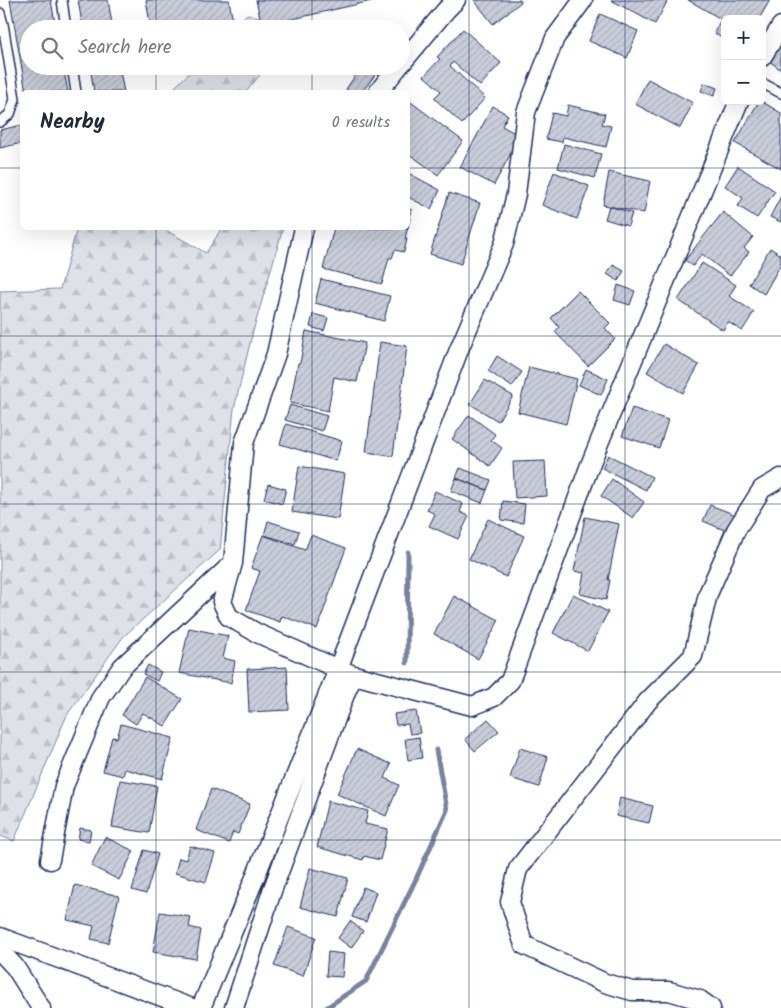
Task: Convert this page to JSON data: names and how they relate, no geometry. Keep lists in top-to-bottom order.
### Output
{
  "page": {
    "map_buttons": ["+", "−"],
    "search": "Search here",
    "heading": ["Nearby", "0 results"]
  }
}
